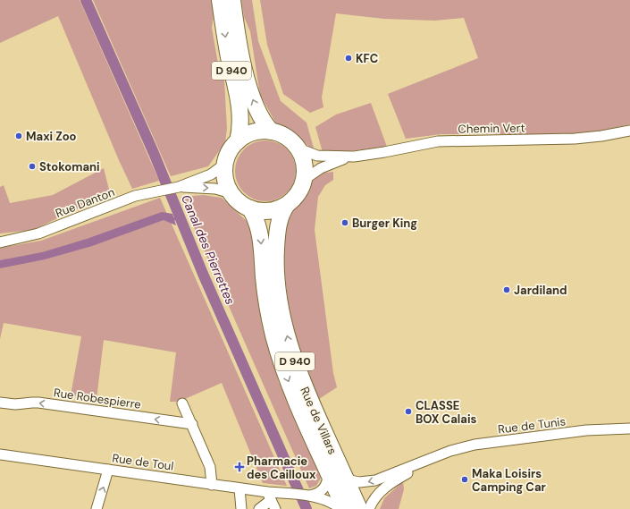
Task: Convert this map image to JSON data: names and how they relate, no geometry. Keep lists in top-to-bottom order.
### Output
{
  "streets": {
    "main road": ["D 940", "Rue de Villars"],
    "street": [
      "Chemin Vert",
      "Rue Danton",
      "Rue Robespierre",
      "Rue de Tunis",
      "Rue de Toul"
    ]
  },
  "crossings": [
    ["D 940", "Rue de Villars"],
    ["Rue de Villars", "Rue de Tunis"]
  ],
  "one_way": ["Rue Robespierre"],
  "water": ["Canal des Pierrettes"],
  "places": {
    "other": [
      "KFC",
      "Maxi Zoo",
      "Stokomani",
      "Burger King",
      "Jardiland",
      "CLASSE BOX Calais",
      "Maka Loisirs Camping Car"
    ],
    "health": ["Pharmacie des Cailloux"]
  }
}
